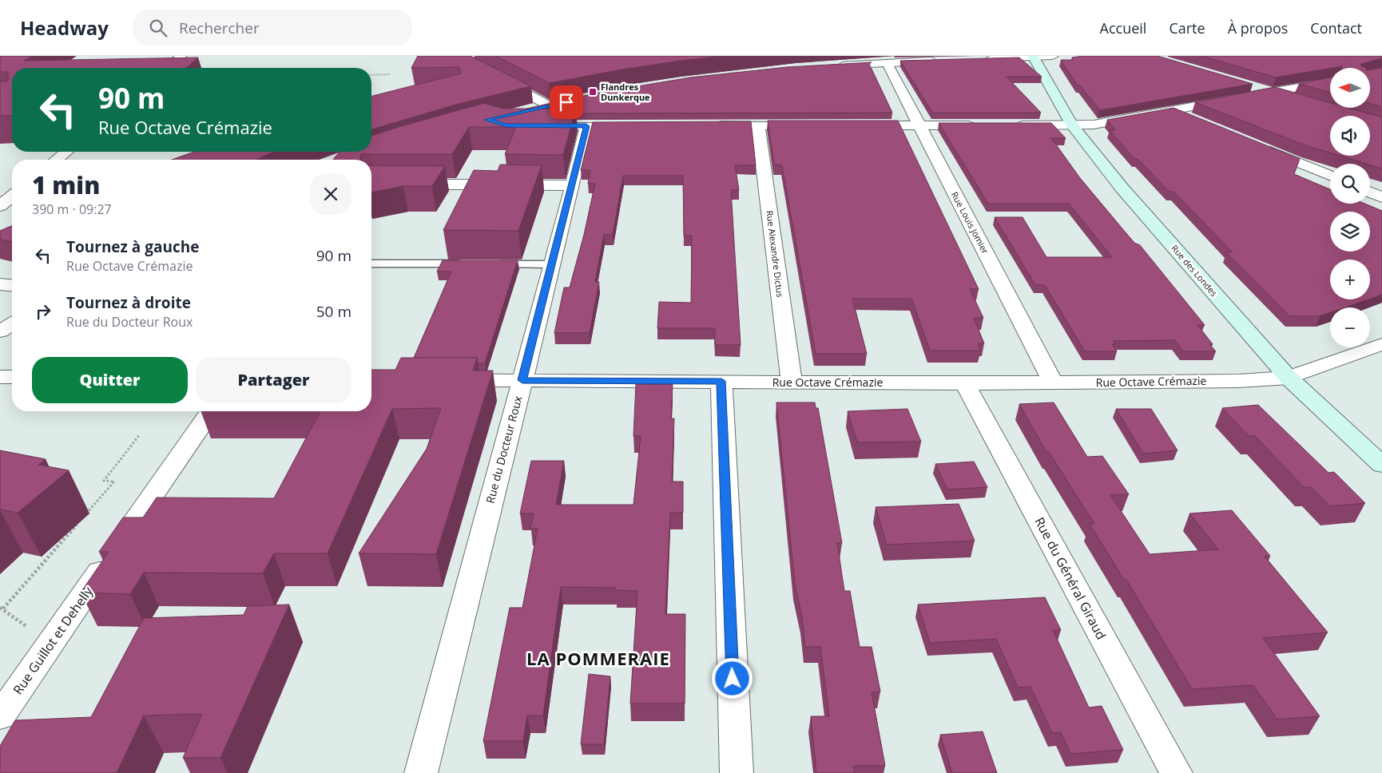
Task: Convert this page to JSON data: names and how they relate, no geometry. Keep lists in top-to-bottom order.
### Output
{
  "streets": {
    "street": [
      "Rue Louis Jomier",
      "Rue Alexandre Dictus",
      "Rue des Londes",
      "Rue Octave Crémazie",
      "Rue du Docteur Roux",
      "Rue du Général Giraud",
      "Rue Guillot et Dehelly"
    ]
  },
  "crossings": [
    ["Rue Louis Jomier", "Rue Octave Crémazie"],
    ["Rue Alexandre Dictus", "Rue Octave Crémazie"],
    ["Rue des Londes", "Rue Octave Crémazie"],
    ["Rue Octave Crémazie", "Rue du Docteur Roux"],
    ["Rue Octave Crémazie", "Rue du Général Giraud"]
  ],
  "districts": ["LA POMMERAIE"],
  "places": {
    "transit": ["Flandres Dunkerque"]
  },
  "north": "left",
  "page": {
    "header": "Headway",
    "search": "Rechercher",
    "nav": [
      "Accueil",
      "Carte",
      "À propos",
      "Contact"
    ],
    "map_buttons": ["+", "−"],
    "turn": ["90 m", "Rue Octave Crémazie"],
    "heading": ["1 min", "390 m · 09:27"],
    "list": [
      {
        "name": "Tournez à gauche",
        "note": "Rue Octave Crémazie",
        "value": "90 m"
      },
      {
        "name": "Tournez à droite",
        "note": "Rue du Docteur Roux",
        "value": "50 m"
      }
    ],
    "buttons": ["Quitter", "Partager"]
  }
}
